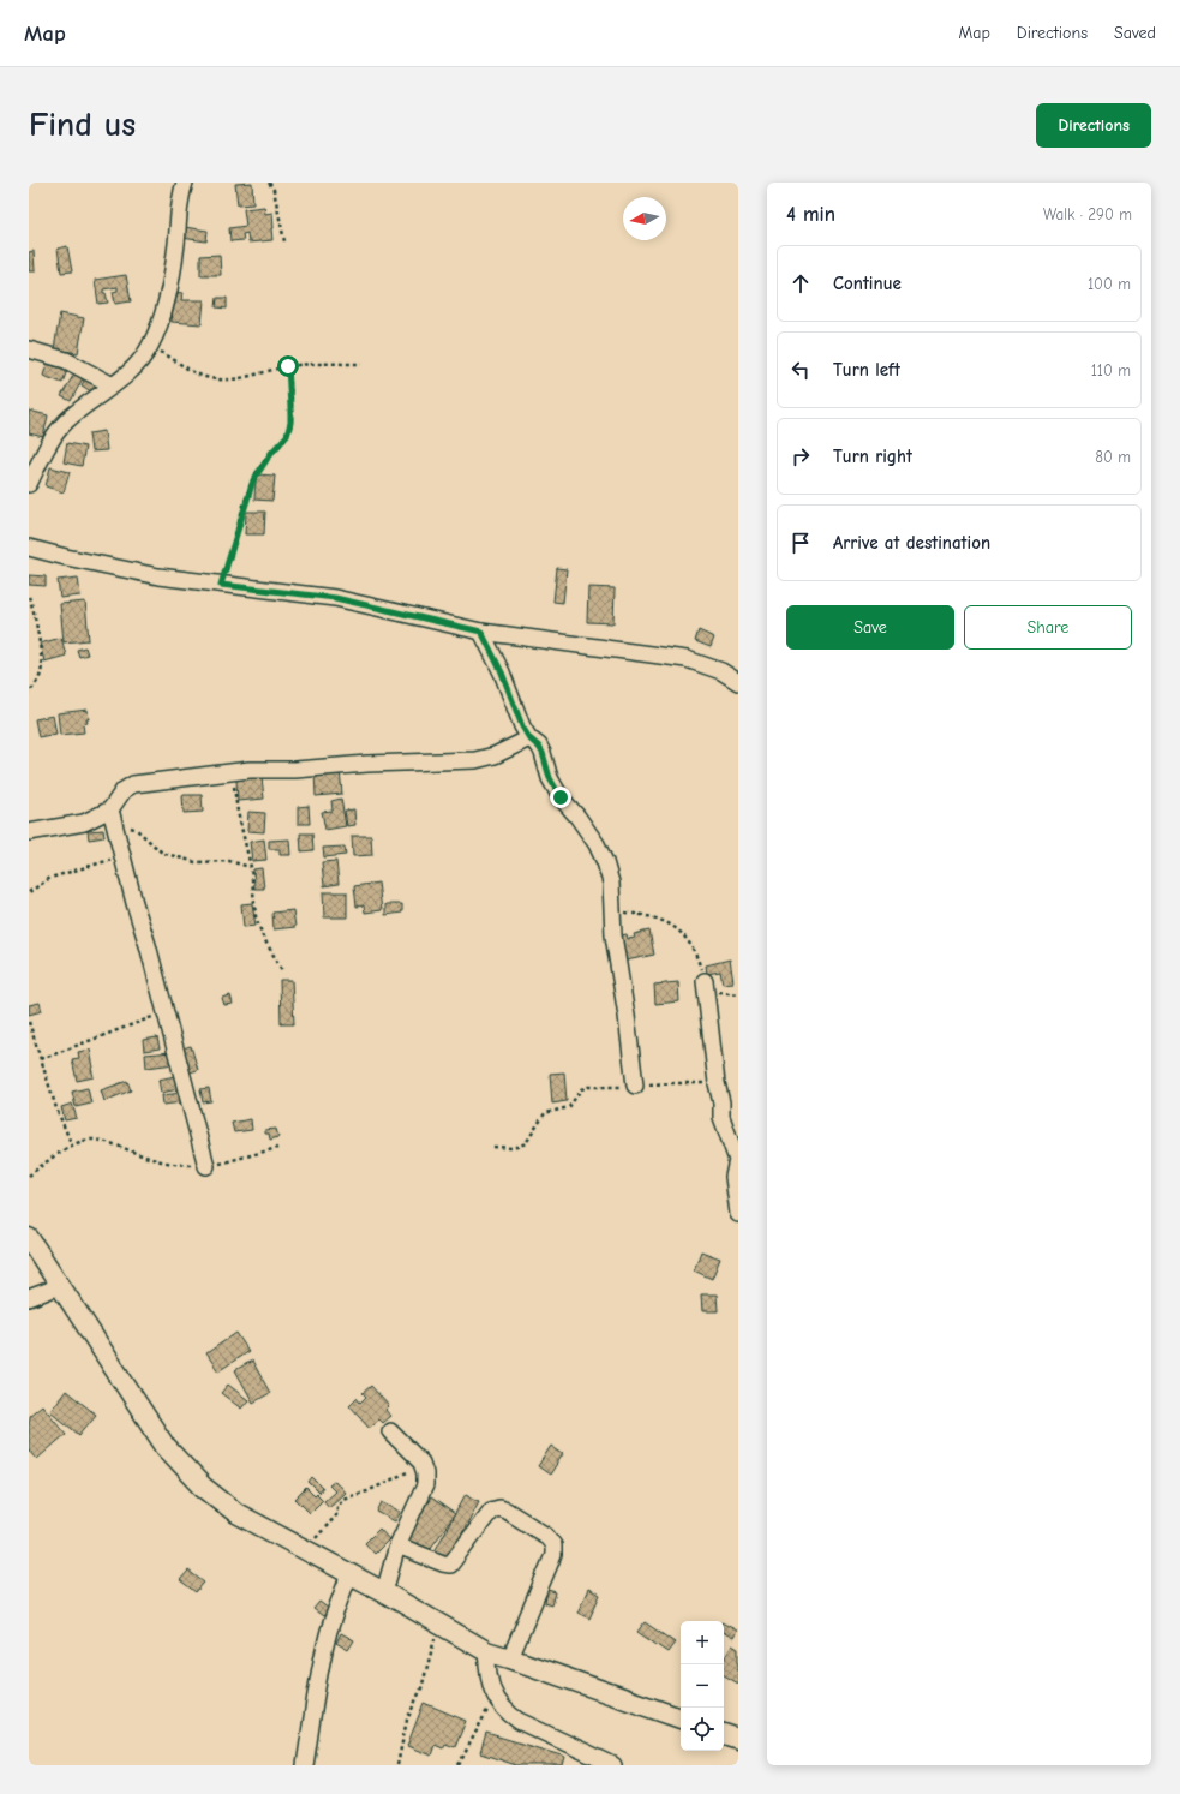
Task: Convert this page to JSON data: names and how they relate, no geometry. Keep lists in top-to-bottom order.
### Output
{
  "north": "left",
  "page": {
    "header": "Map",
    "nav": ["Map", "Directions", "Saved"],
    "buttons": [
      "Directions",
      ["Save", "Share"]
    ],
    "title": "Find us",
    "heading": ["4 min", "Walk · 290 m"],
    "list": [
      ["Continue", "100 m"],
      ["Turn left", "110 m"],
      ["Turn right", "80 m"],
      "Arrive at destination"
    ],
    "map_buttons": ["+", "−"]
  }
}
